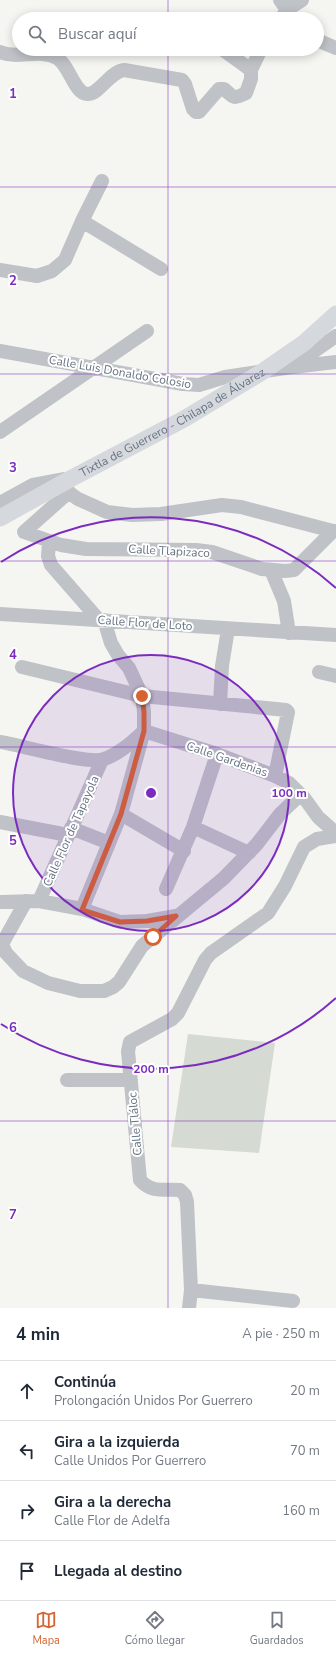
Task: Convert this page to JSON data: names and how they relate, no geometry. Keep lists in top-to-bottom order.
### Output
{
  "streets": {
    "main road": ["Tixtla de Guerrero - Chilapa de Álvarez"],
    "street": [
      "Calle Luis Donaldo Colosio",
      "Calle Tlapizaco",
      "Calle Flor de Loto",
      "Calle Gardenias",
      "Calle Flor de Tapayola",
      "Calle Tláloc"
    ]
  },
  "crossings": [
    ["Calle Luis Donaldo Colosio", "Tixtla de Guerrero - Chilapa de Álvarez"],
    ["Tixtla de Guerrero - Chilapa de Álvarez", "Calle Tlapizaco"]
  ],
  "page": {
    "search": "Buscar aquí",
    "heading": ["4 min", "A pie · 250 m"],
    "list": [
      ["Continúa", "Prolongación Unidos Por Guerrero", "20 m"],
      ["Gira a la izquierda", "Calle Unidos Por Guerrero", "70 m"],
      ["Gira a la derecha", "Calle Flor de Adelfa", "160 m"],
      "Llegada al destino"
    ],
    "nav": ["Mapa", "Cómo llegar", "Guardados"]
  },
  "grid": {
    "rows": [
      "1",
      "2",
      "3",
      "4",
      "5",
      "6",
      "7"
    ]
  },
  "rings": ["100 m", "200 m"]
}
